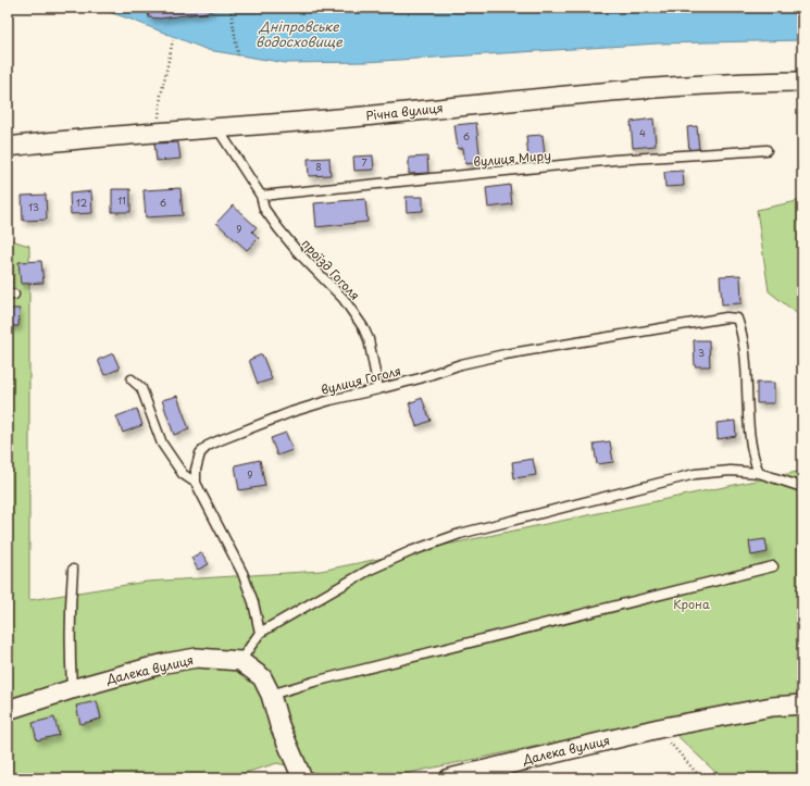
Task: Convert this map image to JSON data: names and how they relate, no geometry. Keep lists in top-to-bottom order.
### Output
{
  "streets": {
    "street": ["Річна вулиця", "Далека вулиця"],
    "lane": ["вулиця Миру", "проїзд Гоголя", "вулиця Гоголя"]
  },
  "crossings": [
    ["Річна вулиця", "проїзд Гоголя"],
    ["вулиця Миру", "проїзд Гоголя"],
    ["проїзд Гоголя", "вулиця Гоголя"]
  ],
  "water": ["Дніпровське водосховище"],
  "parks": ["Крона"],
  "house_numbers": [
    "4",
    "6",
    "7",
    "8",
    "11",
    "12",
    "6",
    "13",
    "9",
    "3",
    "9"
  ]
}
